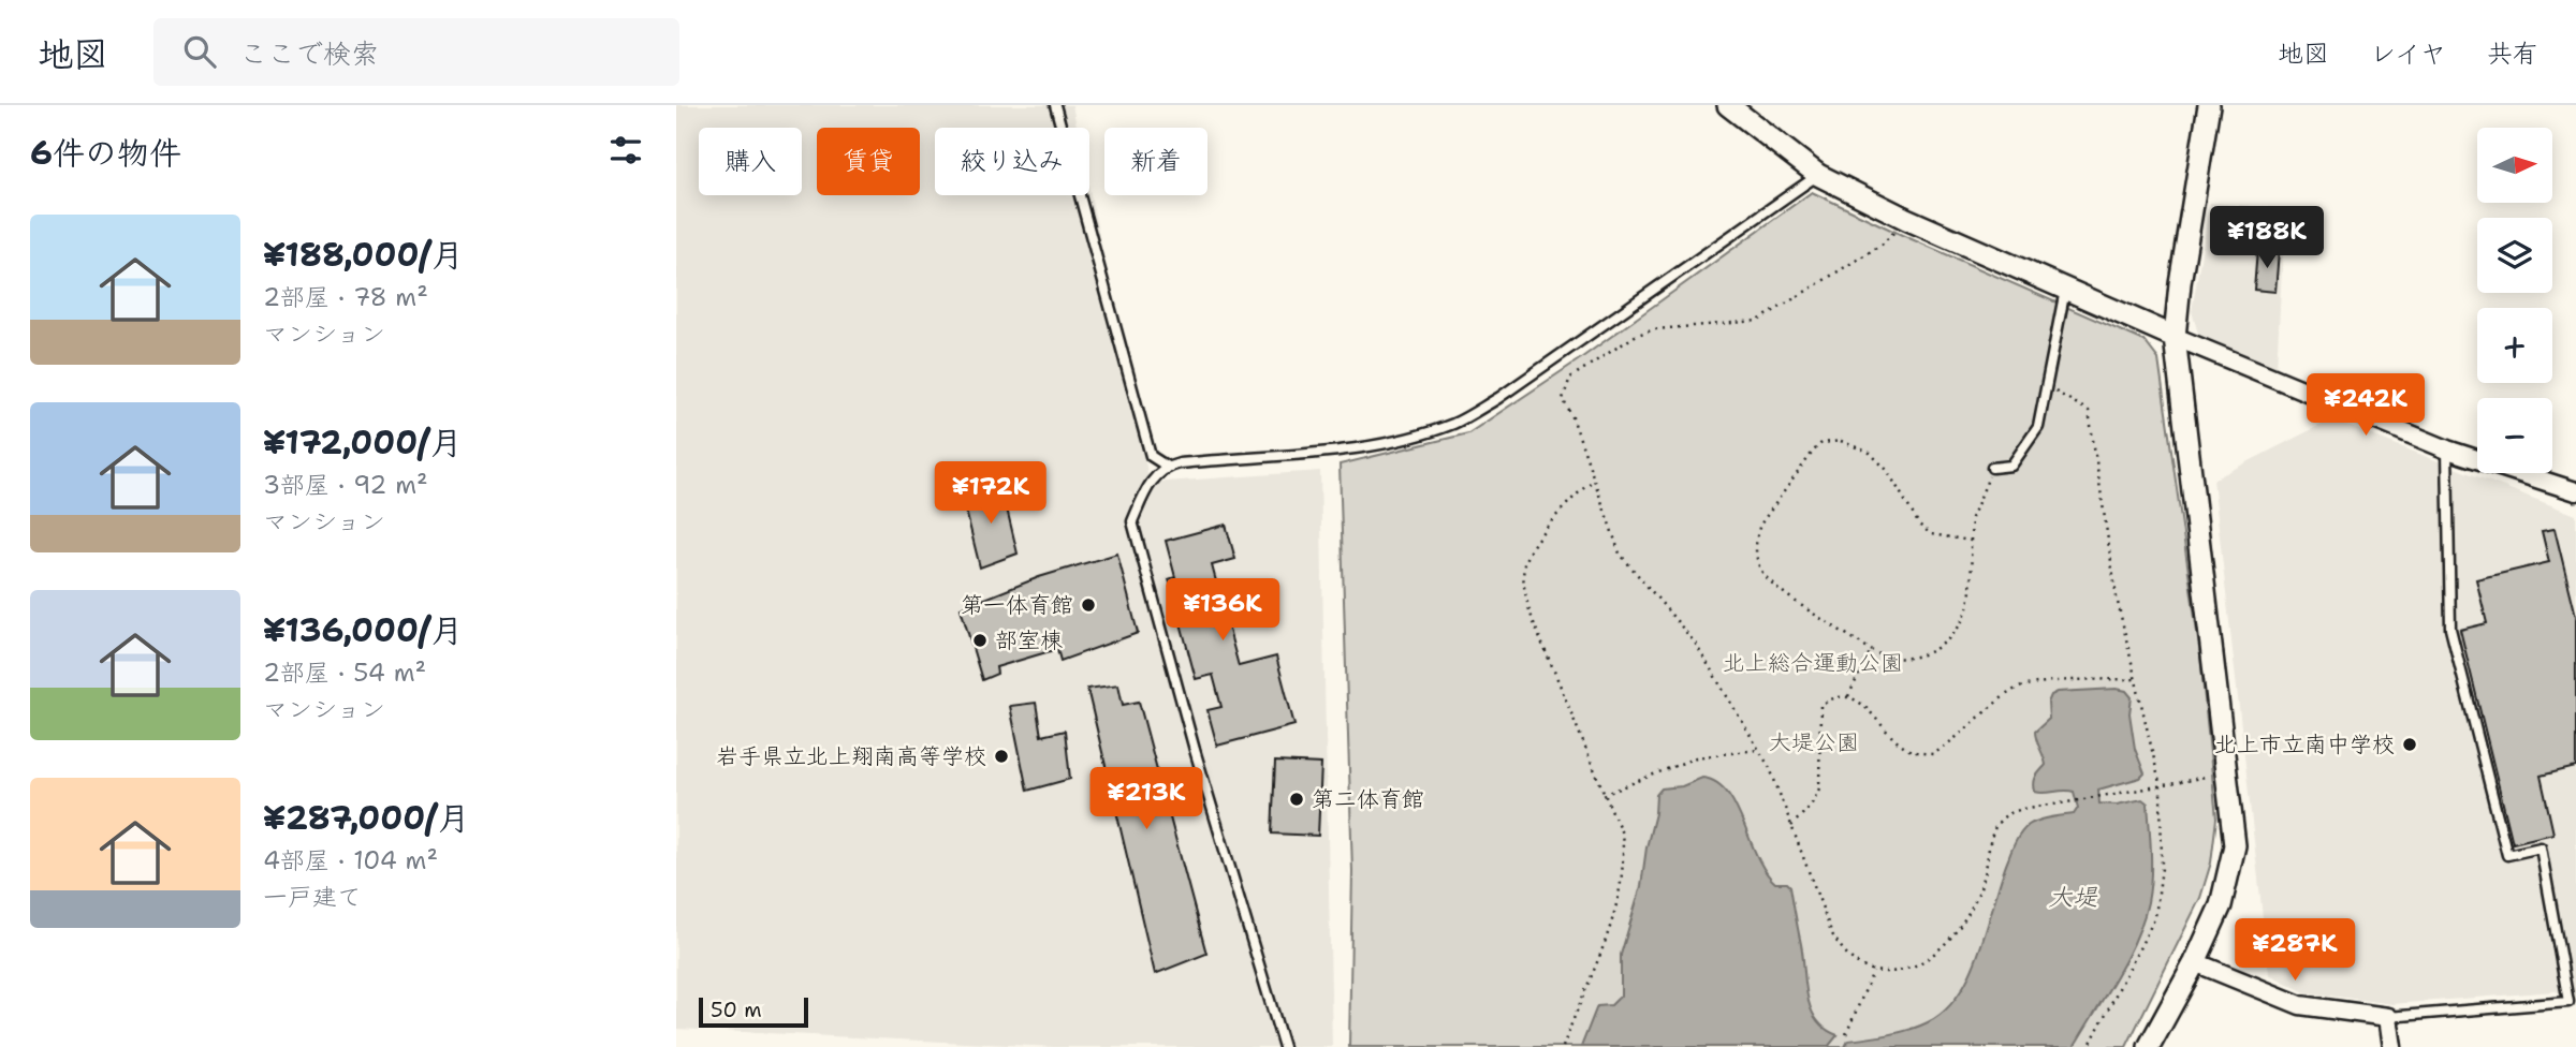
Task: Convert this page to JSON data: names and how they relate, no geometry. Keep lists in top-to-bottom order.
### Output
{
  "water": ["大堤"],
  "parks": ["北上総合運動公園", "大堤公園"],
  "places": [
    "第一体育館",
    "部室棟",
    "北上市立南中学校",
    "岩手県立北上翔南高等学校",
    "第二体育館"
  ],
  "scale_bar": "50 m",
  "north": "right",
  "page": {
    "header": "地図",
    "search": "ここで検索",
    "nav": ["地図", "レイヤ", "共有"],
    "heading": "6件の物件",
    "map_buttons": ["+", "−"],
    "chip": [
      "購入",
      "賃貸",
      "絞り込み",
      "新着"
    ],
    "list": [
      {
        "name": "¥188,000/月",
        "note": "2部屋 · 78 m² · マンション"
      },
      {
        "name": "¥172,000/月",
        "note": "3部屋 · 92 m² · マンション"
      },
      {
        "name": "¥136,000/月",
        "note": "2部屋 · 54 m² · マンション"
      },
      {
        "name": "¥287,000/月",
        "note": "4部屋 · 104 m² · 一戸建て"
      }
    ],
    "price": [
      "¥188K",
      "¥242K",
      "¥172K",
      "¥136K",
      "¥213K",
      "¥287K"
    ],
    "scale": "50 m"
  }
}
